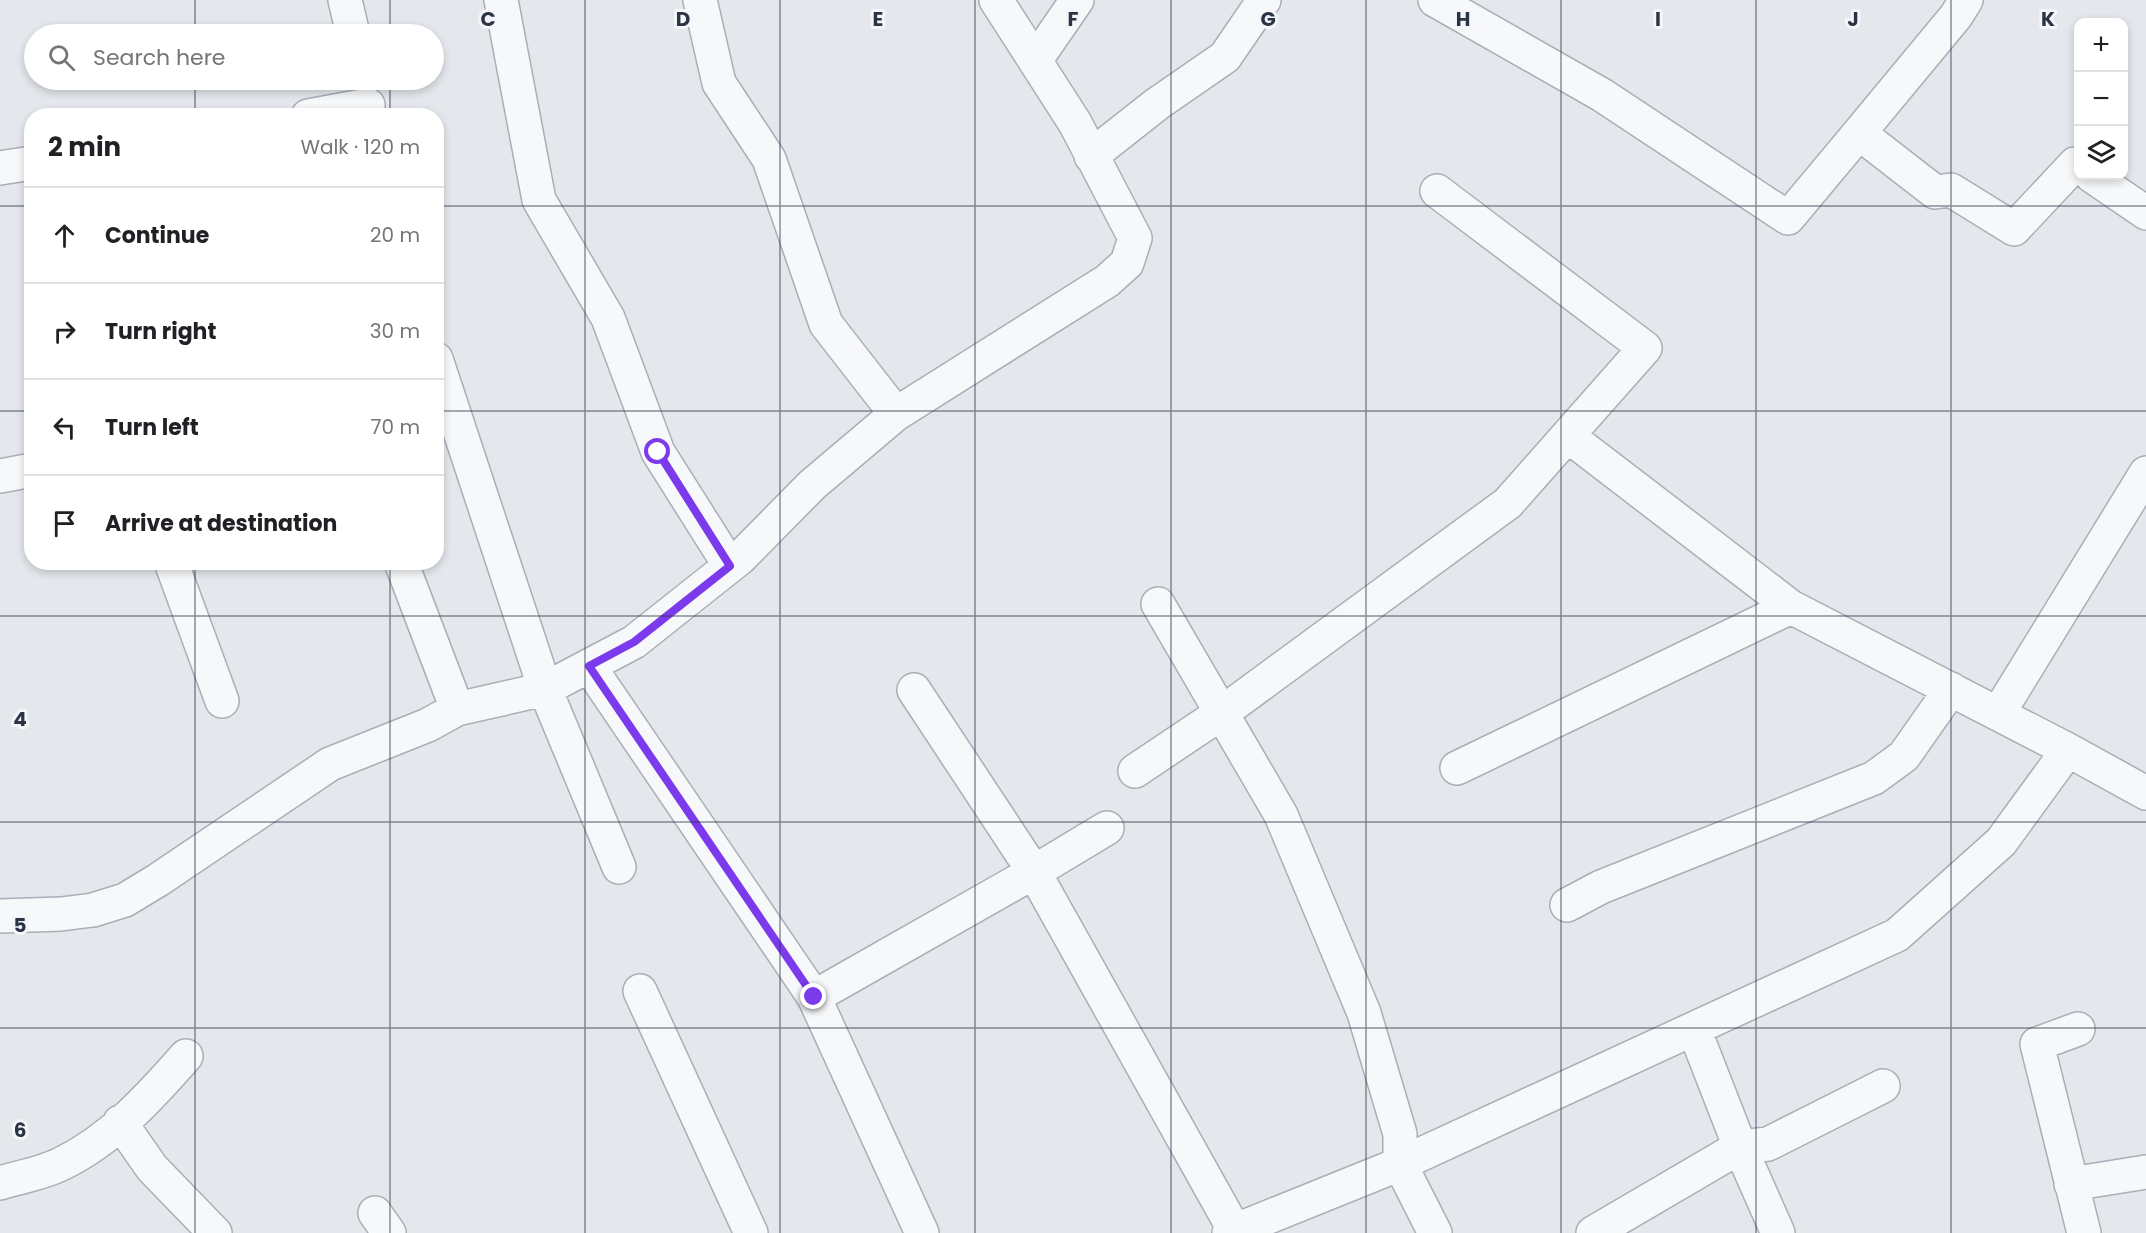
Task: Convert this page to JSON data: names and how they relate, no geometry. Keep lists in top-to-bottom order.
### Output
{
  "page": {
    "map_buttons": ["+", "−"],
    "search": "Search here",
    "heading": ["2 min", "Walk · 120 m"],
    "list": [
      ["Continue", "20 m"],
      ["Turn right", "30 m"],
      ["Turn left", "70 m"],
      "Arrive at destination"
    ]
  },
  "grid": {
    "columns": [
      "C",
      "D",
      "E",
      "F",
      "G",
      "H",
      "I",
      "J",
      "K"
    ],
    "rows": ["4", "5", "6"]
  }
}
